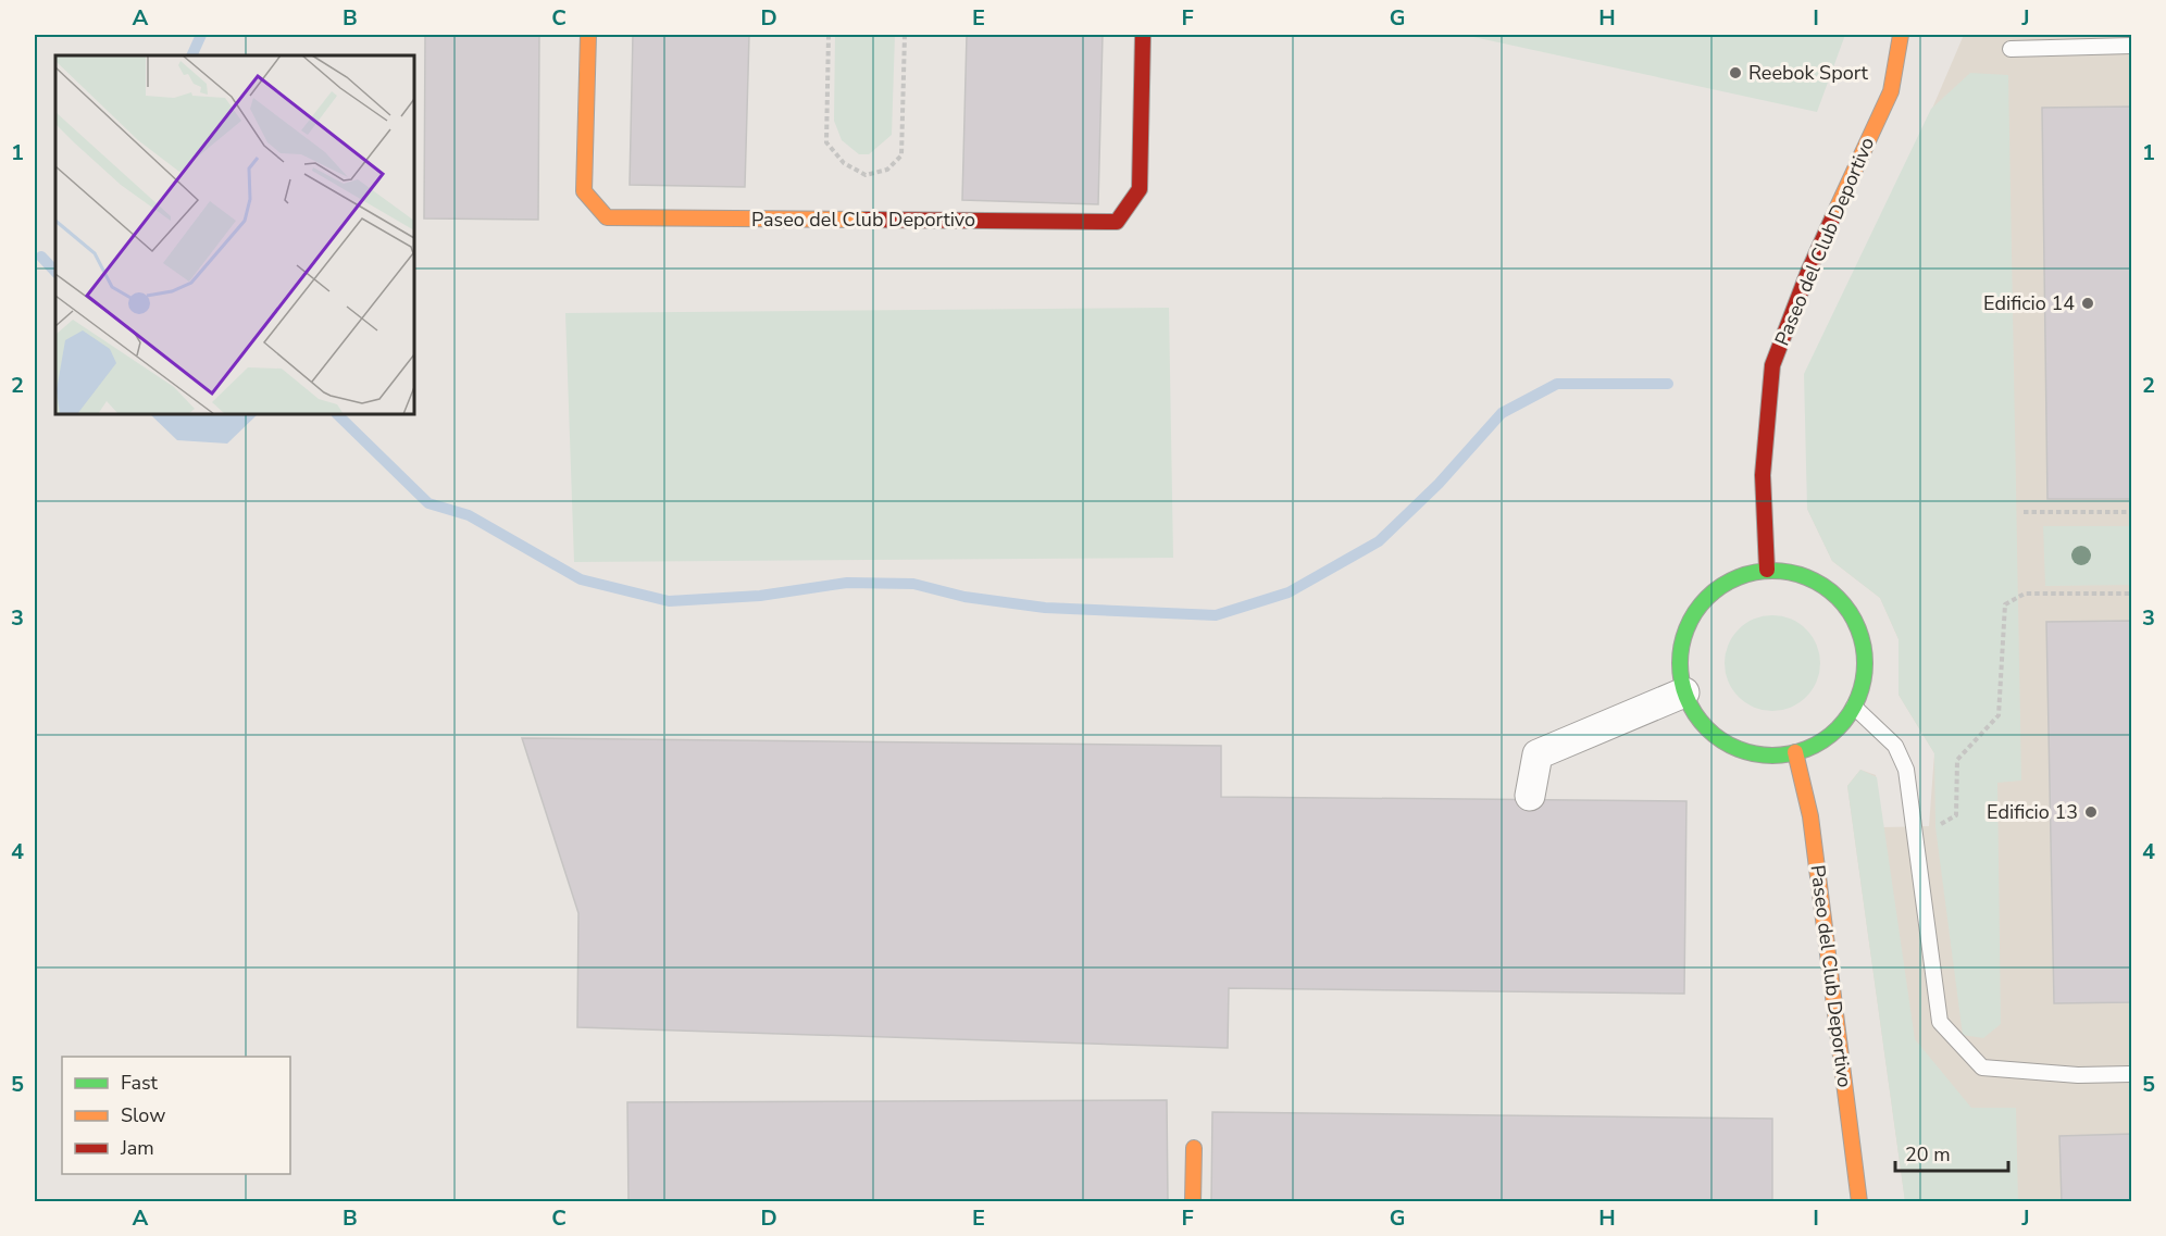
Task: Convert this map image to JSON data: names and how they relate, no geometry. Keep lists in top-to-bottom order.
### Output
{
  "streets": {
    "street": ["Paseo del Club Deportivo"]
  },
  "places": ["Reebok Sport", "Edificio 14", "Edificio 13"],
  "legend": ["Fast", "Slow", "Jam"],
  "scale_bar": "20 m",
  "grid": {
    "columns": [
      "A",
      "B",
      "C",
      "D",
      "E",
      "F",
      "G",
      "H",
      "I",
      "J"
    ],
    "rows": [
      "1",
      "2",
      "3",
      "4",
      "5"
    ]
  }
}
